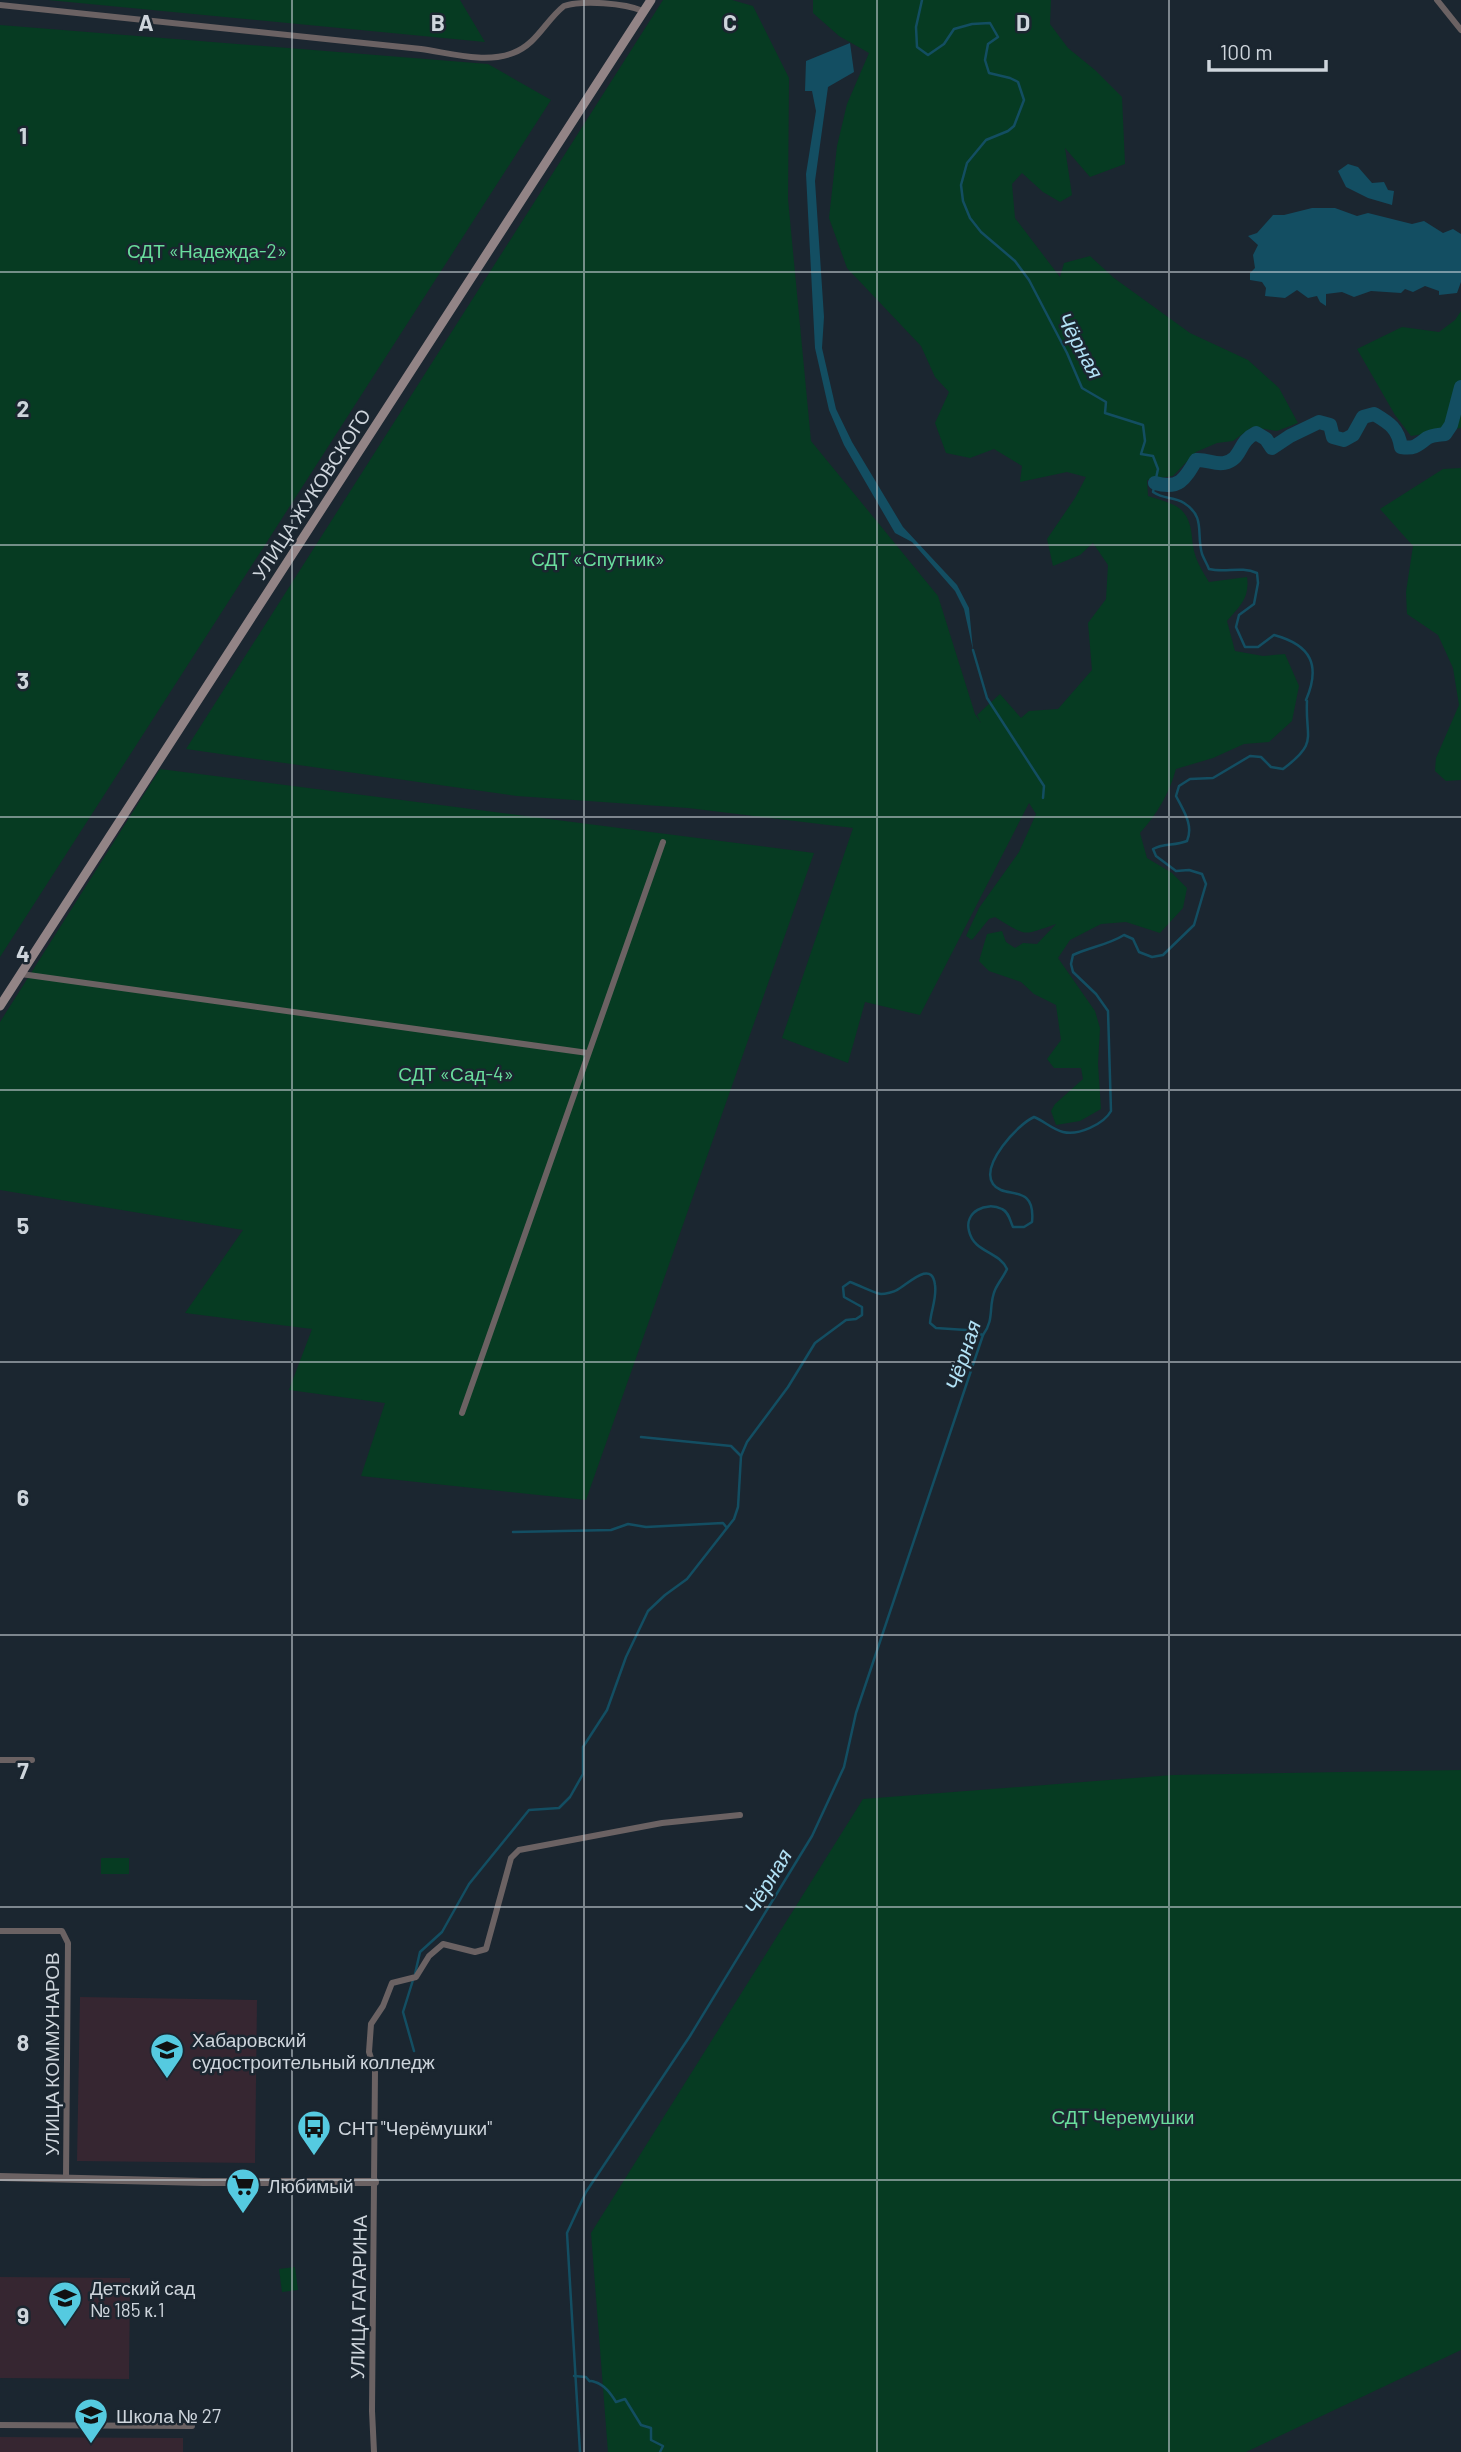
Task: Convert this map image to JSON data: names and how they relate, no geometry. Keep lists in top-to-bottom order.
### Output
{
  "streets": {
    "main road": ["УЛИЦА ЖУКОВСКОГО"],
    "street": ["УЛИЦА КОММУНАРОВ", "УЛИЦА ГАГАРИНА"]
  },
  "water": ["Чёрная"],
  "parks": [
    "СДТ «Надежда-2»",
    "СДТ «Спутник»",
    "СДТ «Сад-4»",
    "СДТ Черемушки"
  ],
  "places": {
    "school or university": ["Хабаровский судостроительный колледж", "Детский сад № 185 к.1", "Школа № 27"],
    "bus stop": ["СНТ \"Черёмушки\""],
    "supermarket": ["Любимый"]
  },
  "scale_bar": "100 m",
  "grid": {
    "columns": [
      "A",
      "B",
      "C",
      "D"
    ],
    "rows": [
      "1",
      "2",
      "3",
      "4",
      "5",
      "6",
      "7",
      "8",
      "9"
    ]
  }
}
